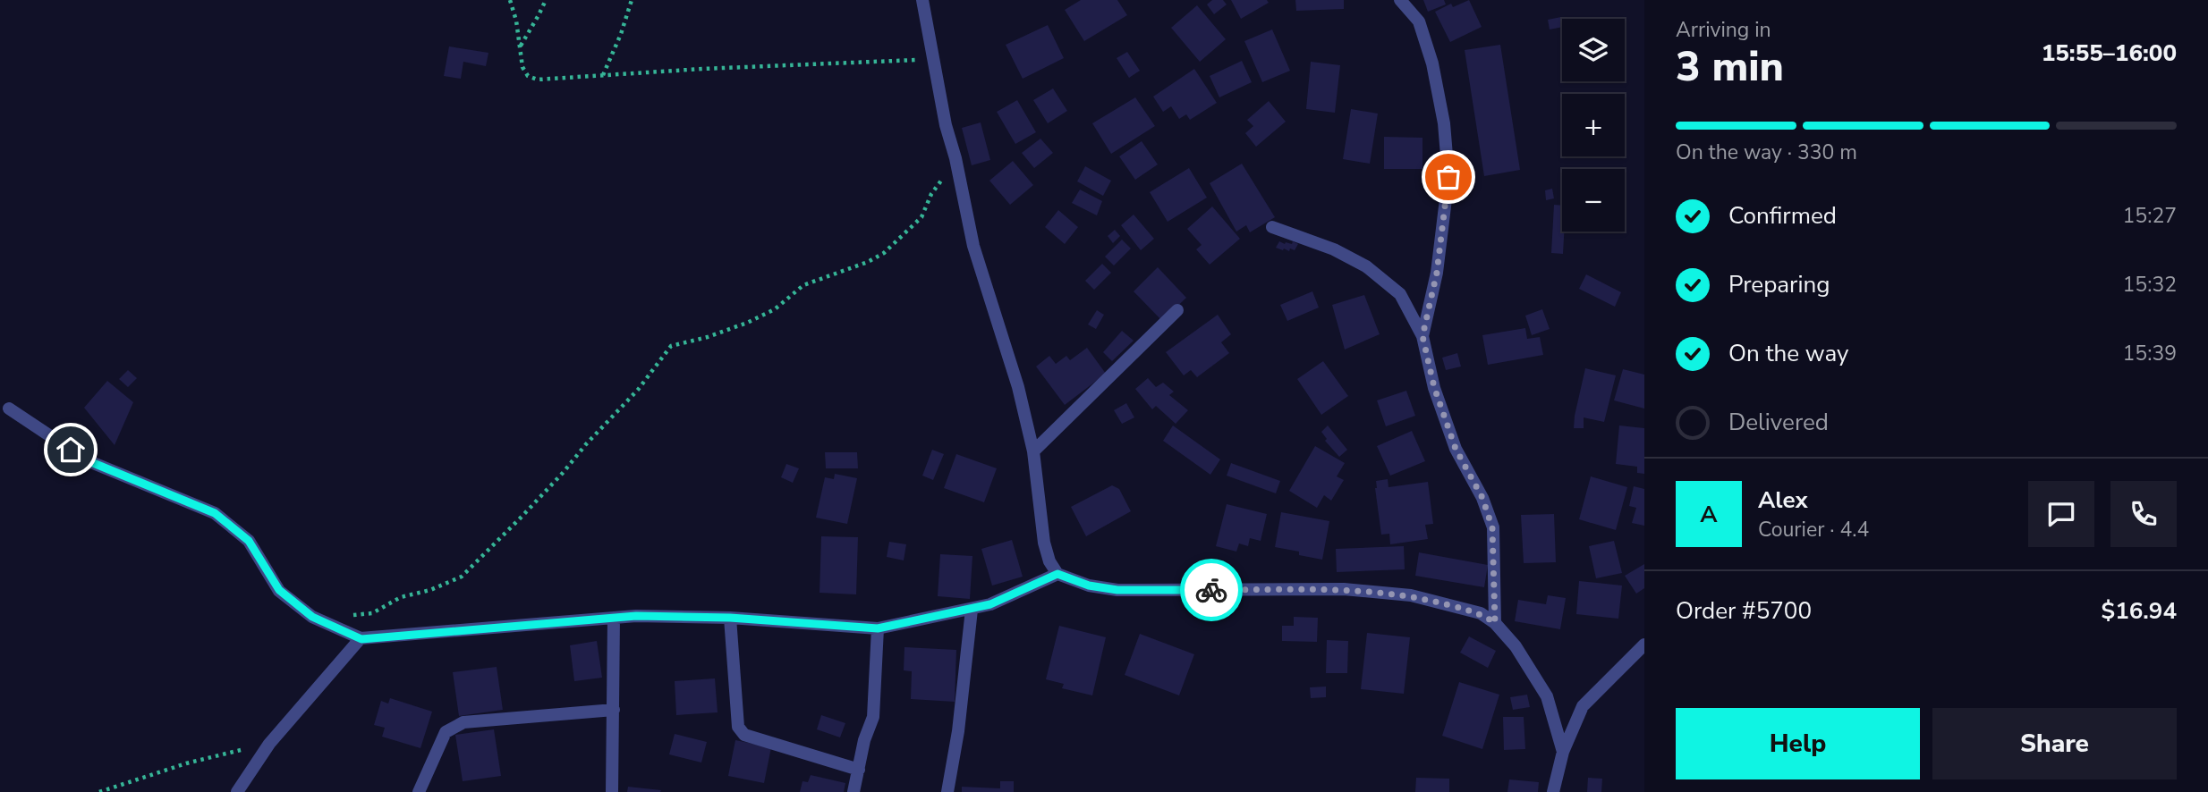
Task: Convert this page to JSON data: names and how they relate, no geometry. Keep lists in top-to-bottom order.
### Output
{
  "page": {
    "heading": ["3 min", "Arriving in", "15:55–16:00"],
    "panel": [
      "Alex",
      "Courier · 4.4",
      "Order #5700",
      "$16.94"
    ],
    "map_buttons": ["+", "−"],
    "bar": "On the way · 330 m",
    "list": [
      ["Confirmed", "15:27"],
      ["Preparing", "15:32"],
      ["On the way", "15:39"],
      "Delivered"
    ],
    "round": "A",
    "buttons": ["Help", "Share"]
  }
}
